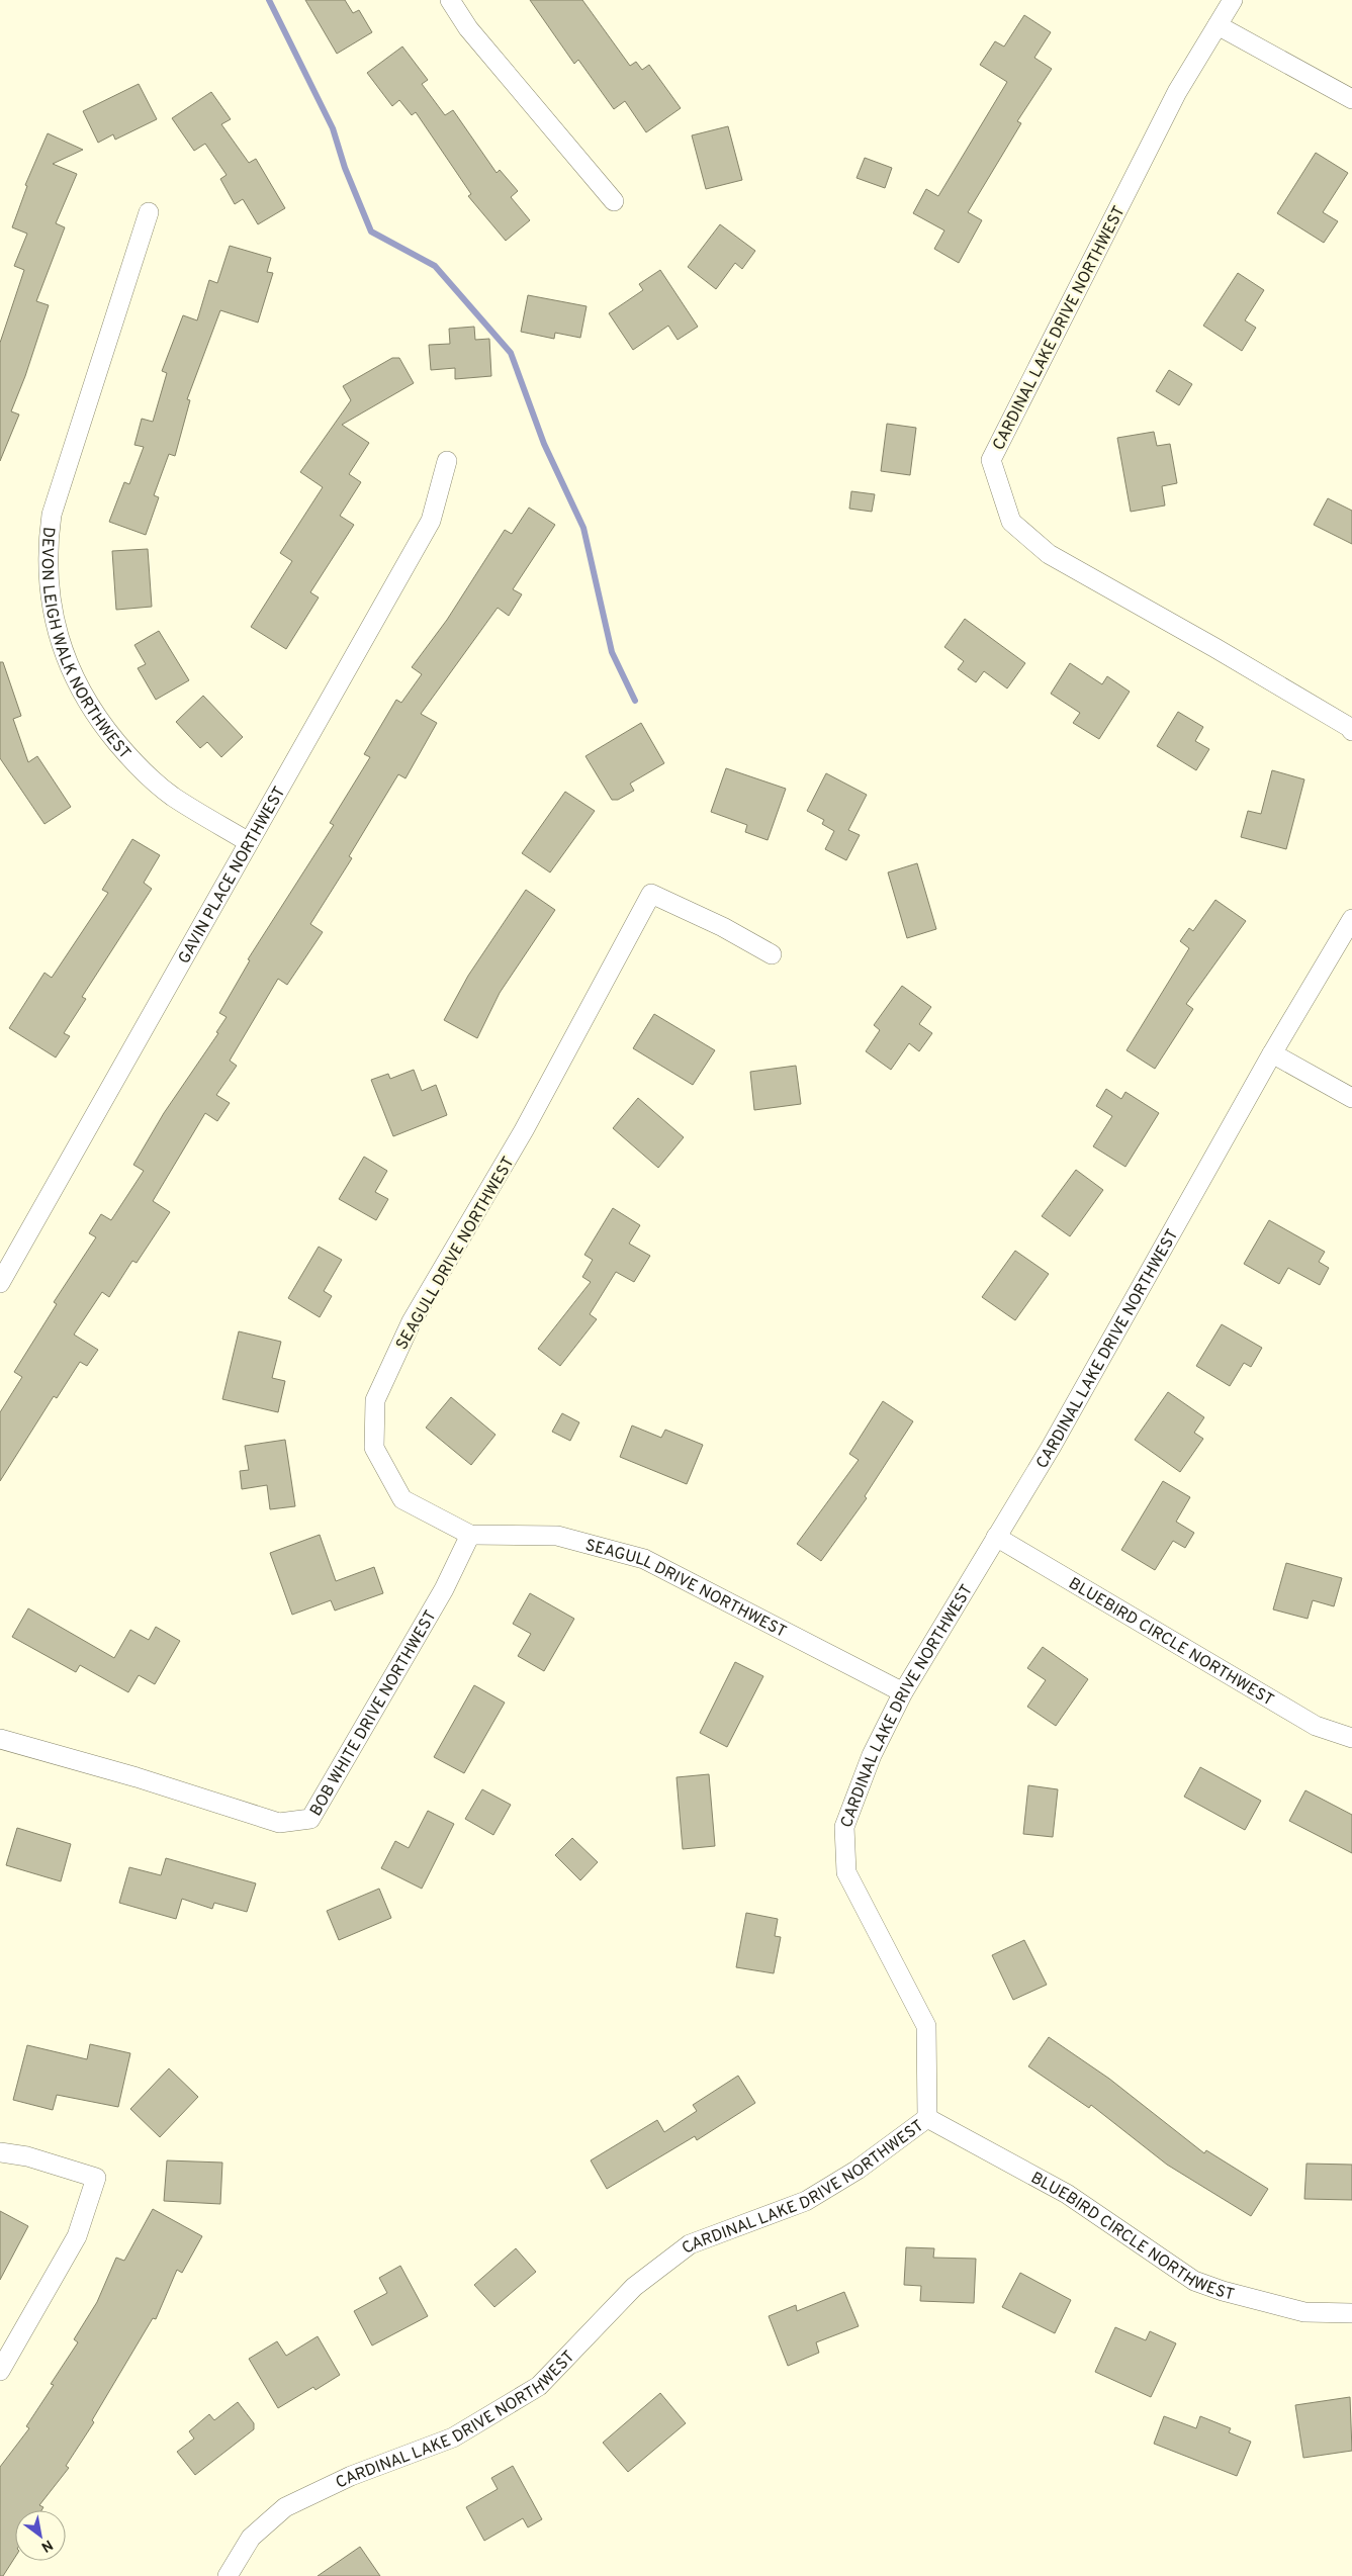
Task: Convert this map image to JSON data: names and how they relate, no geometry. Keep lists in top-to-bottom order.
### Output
{
  "streets": {
    "street": [
      "CARDINAL LAKE DRIVE NORTHWEST",
      "DEVON LEIGH WALK NORTHWEST",
      "GAVIN PLACE NORTHWEST",
      "SEAGULL DRIVE NORTHWEST",
      "BLUEBIRD CIRCLE NORTHWEST",
      "BOB WHITE DRIVE NORTHWEST"
    ]
  },
  "crossings": [
    ["CARDINAL LAKE DRIVE NORTHWEST", "SEAGULL DRIVE NORTHWEST"],
    ["CARDINAL LAKE DRIVE NORTHWEST", "BLUEBIRD CIRCLE NORTHWEST"],
    ["DEVON LEIGH WALK NORTHWEST", "GAVIN PLACE NORTHWEST"],
    ["SEAGULL DRIVE NORTHWEST", "BOB WHITE DRIVE NORTHWEST"]
  ],
  "north": "bottom right"
}
